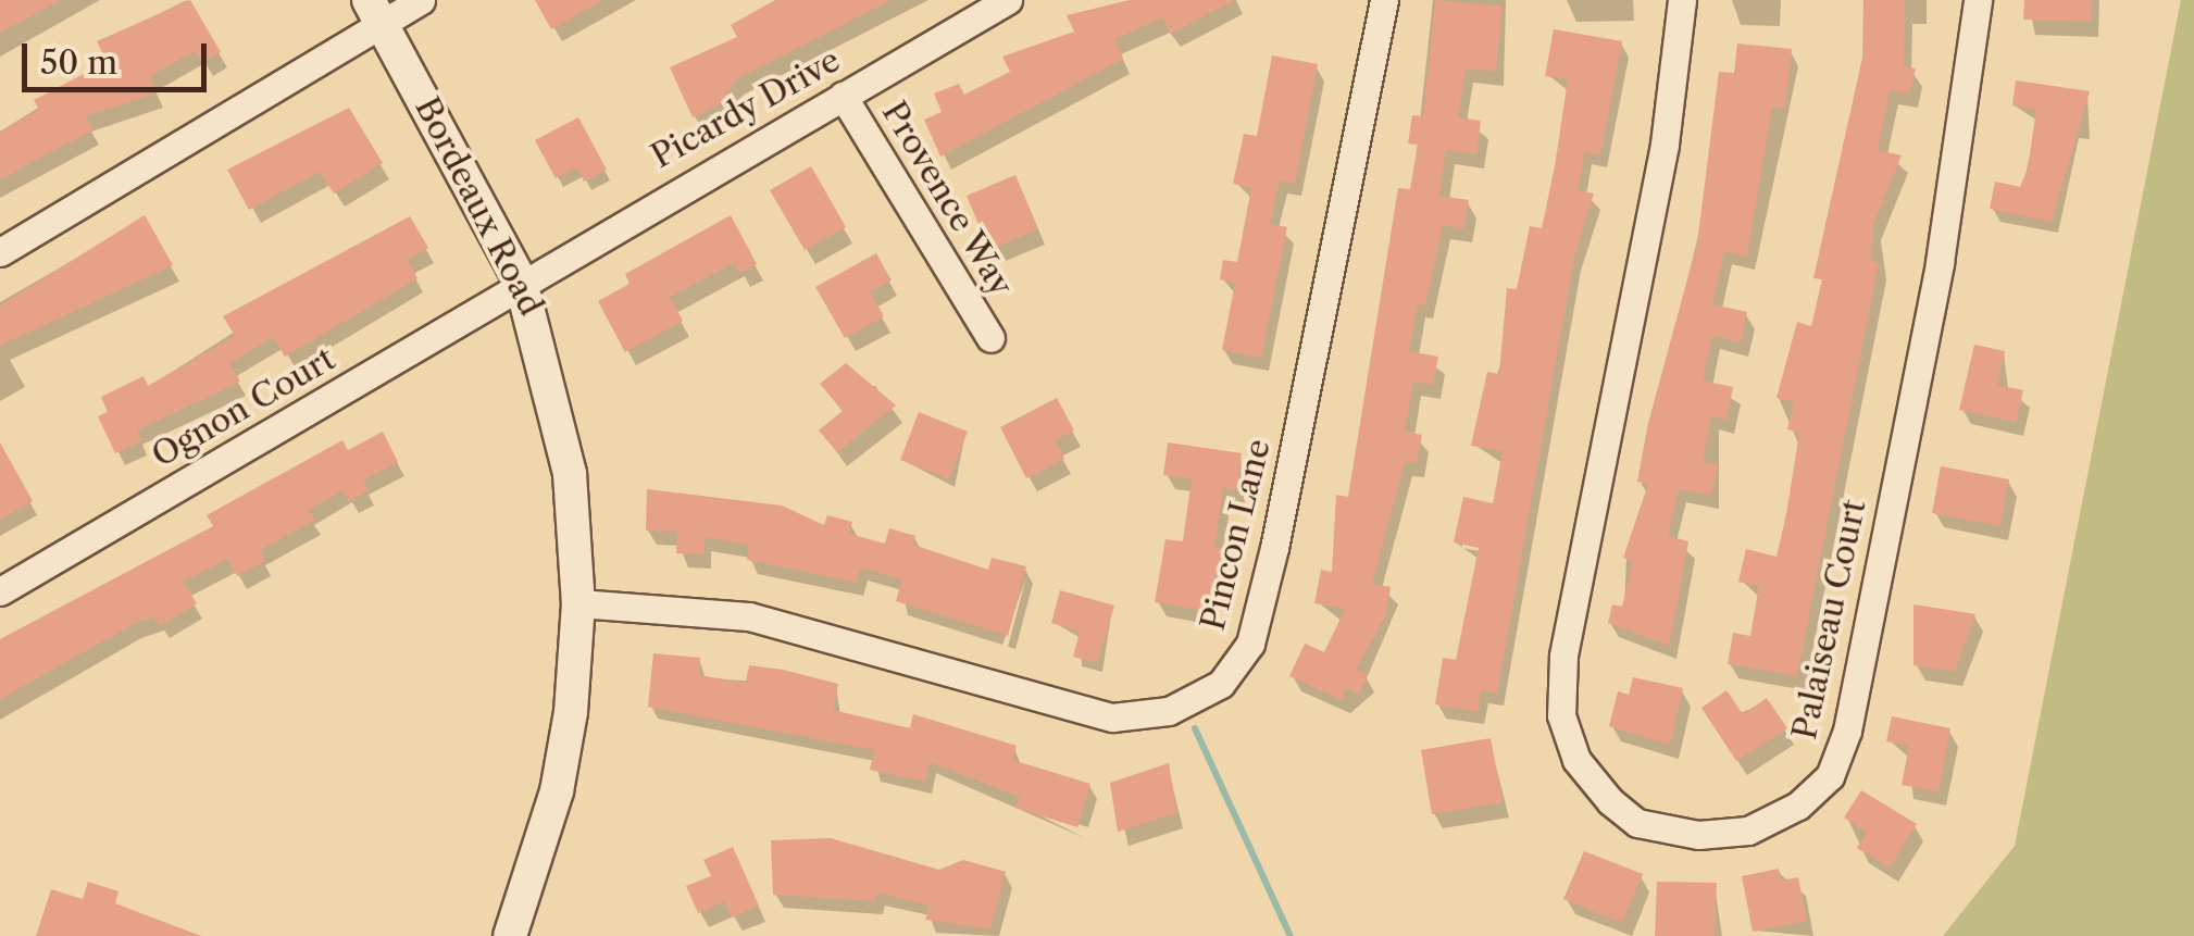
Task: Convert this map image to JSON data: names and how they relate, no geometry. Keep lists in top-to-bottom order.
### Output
{
  "streets": {
    "street": [
      "Picardy Drive",
      "Provence Way",
      "Bordeaux Road",
      "Ognon Court",
      "Pincon Lane",
      "Palaiseau Court"
    ]
  },
  "crossings": [
    ["Picardy Drive", "Provence Way"],
    ["Picardy Drive", "Bordeaux Road"],
    ["Picardy Drive", "Ognon Court"],
    ["Bordeaux Road", "Ognon Court"],
    ["Bordeaux Road", "Pincon Lane"]
  ],
  "scale_bar": "50 m"
}
